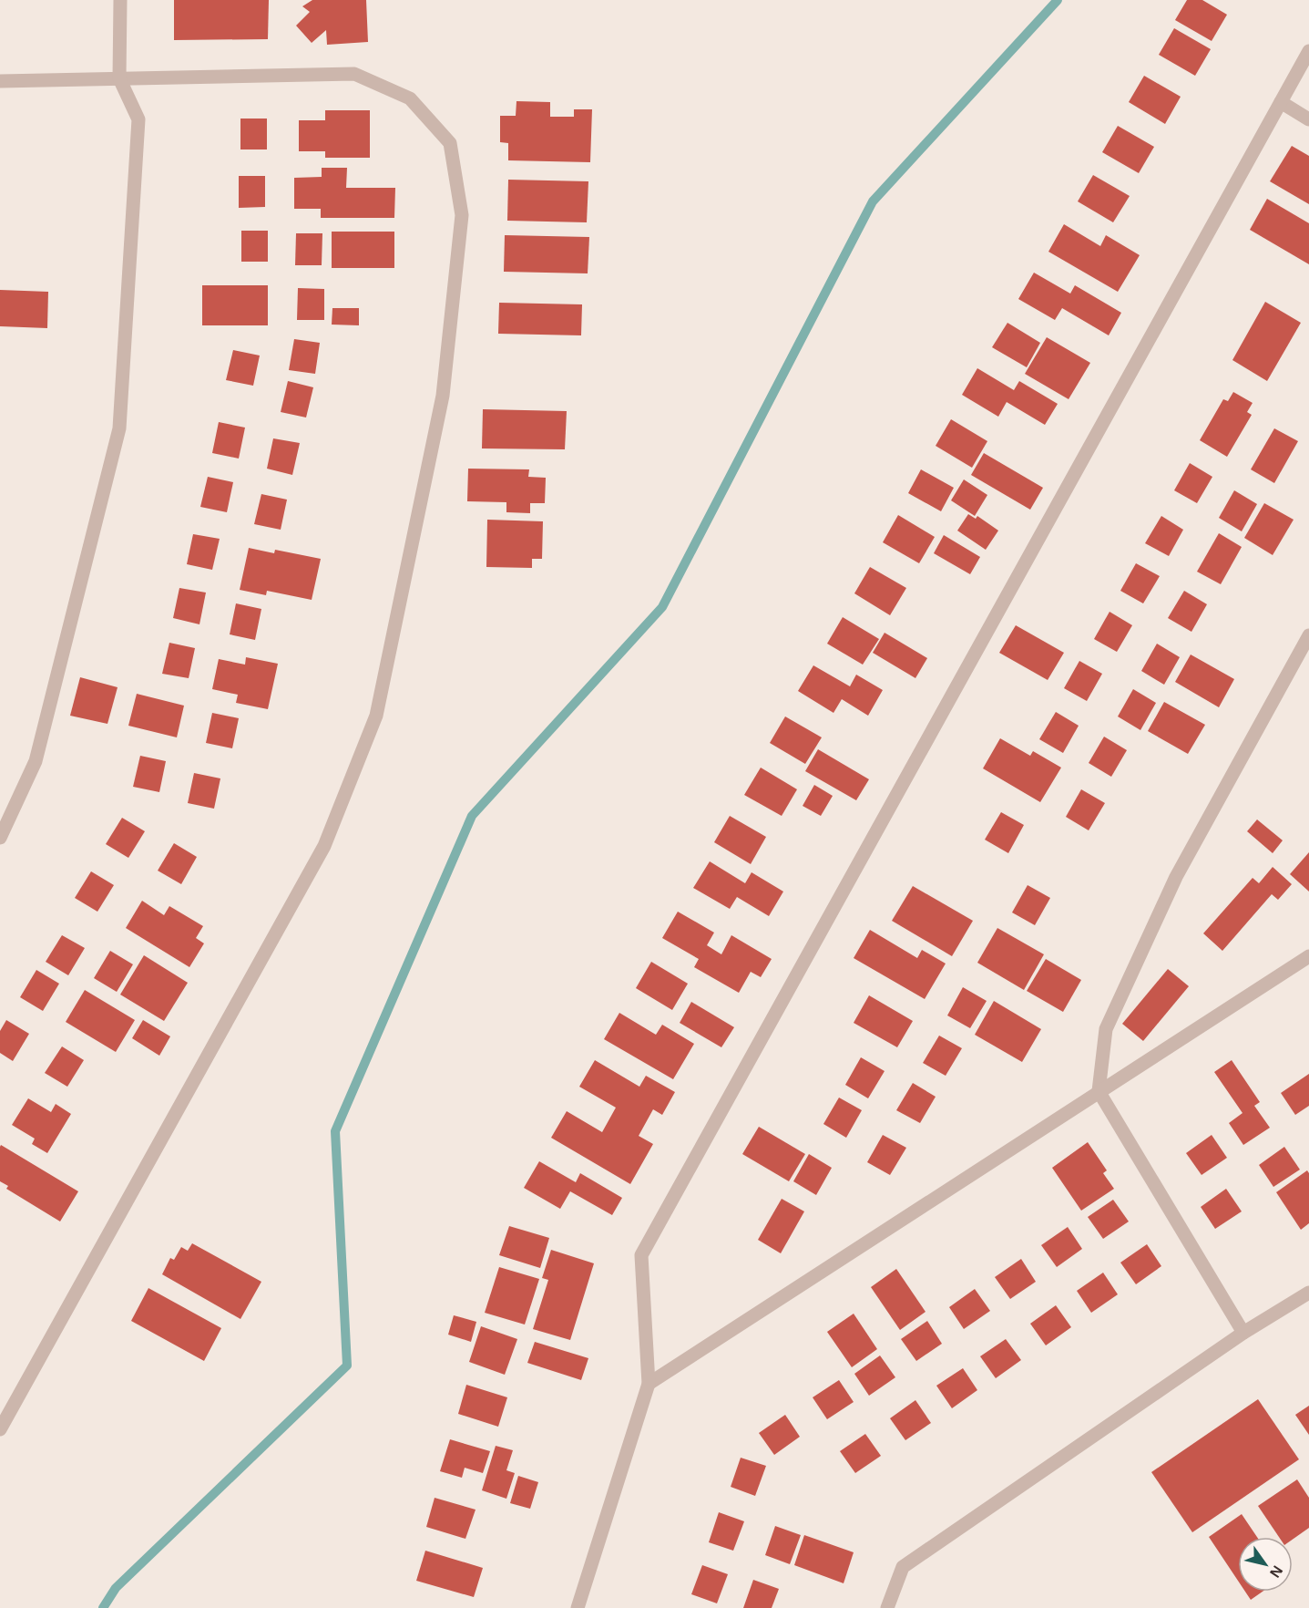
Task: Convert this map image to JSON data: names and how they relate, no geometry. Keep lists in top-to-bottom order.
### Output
{
  "north": "bottom right"
}
